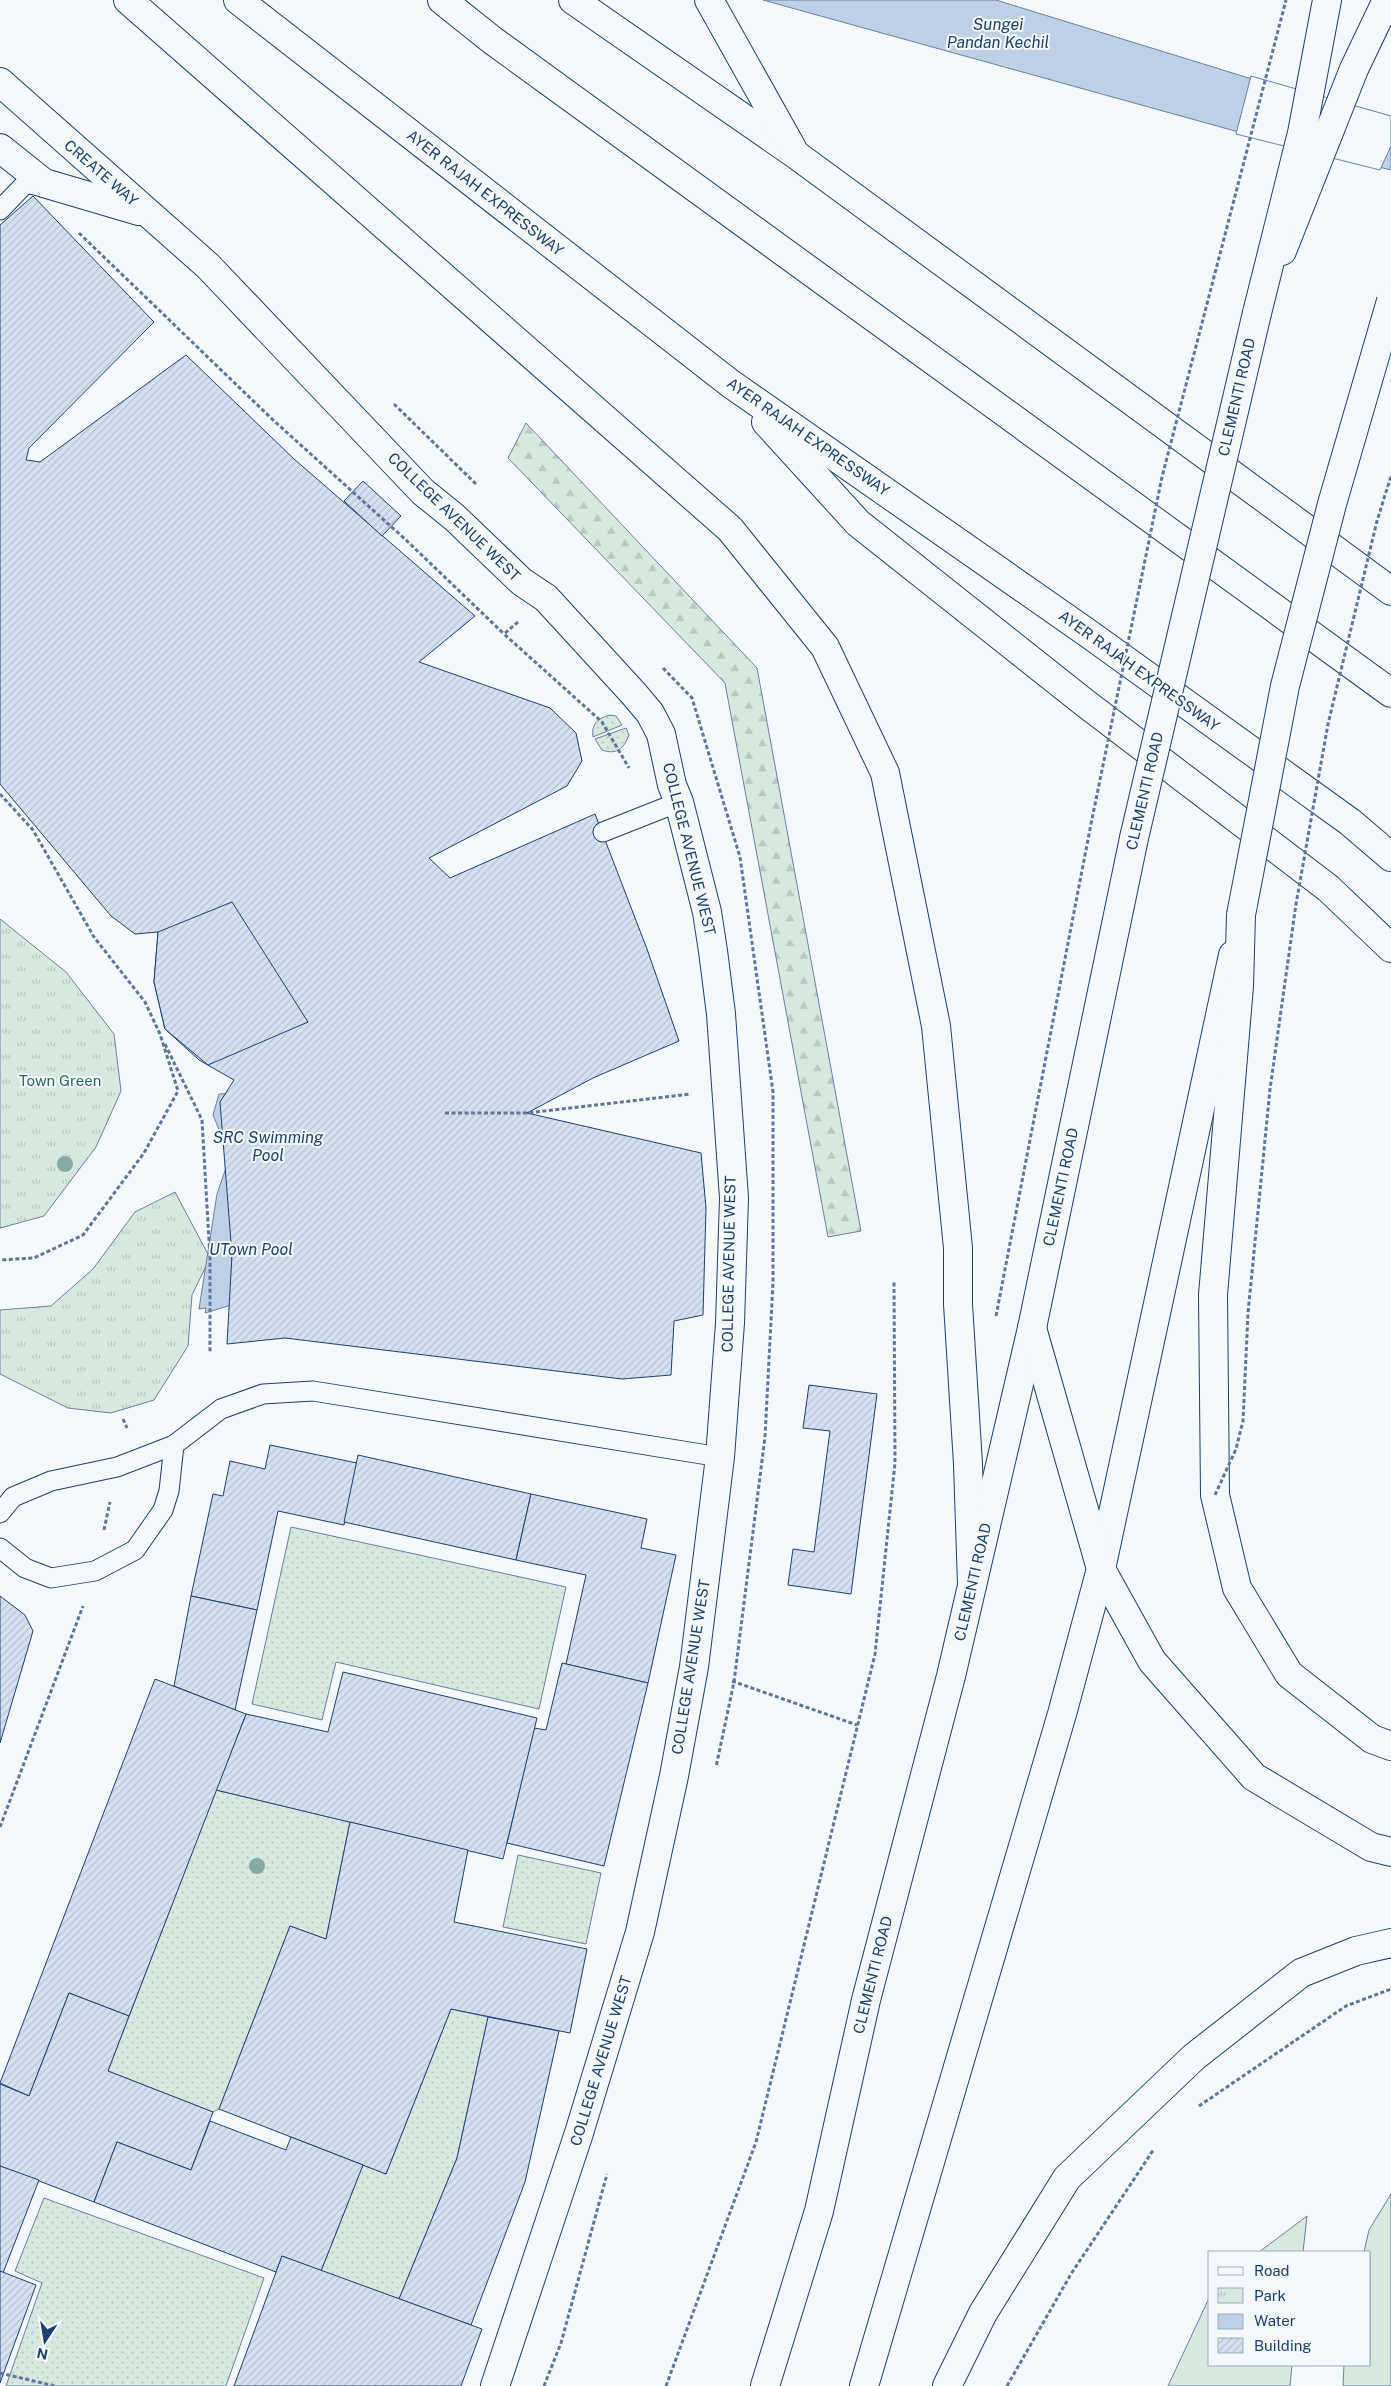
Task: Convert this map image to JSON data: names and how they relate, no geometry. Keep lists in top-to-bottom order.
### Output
{
  "streets": {
    "main road": [
      "CREATE WAY",
      "AYER RAJAH EXPRESSWAY",
      "CLEMENTI ROAD",
      "COLLEGE AVENUE WEST"
    ]
  },
  "crossings": [
    ["CREATE WAY", "COLLEGE AVENUE WEST"]
  ],
  "water": ["Sungei Pandan Kechil", "SRC Swimming Pool", "UTown Pool"],
  "parks": ["Town Green"],
  "legend": [
    "Road",
    "Park",
    "Water",
    "Building"
  ],
  "north": "bottom"
}
